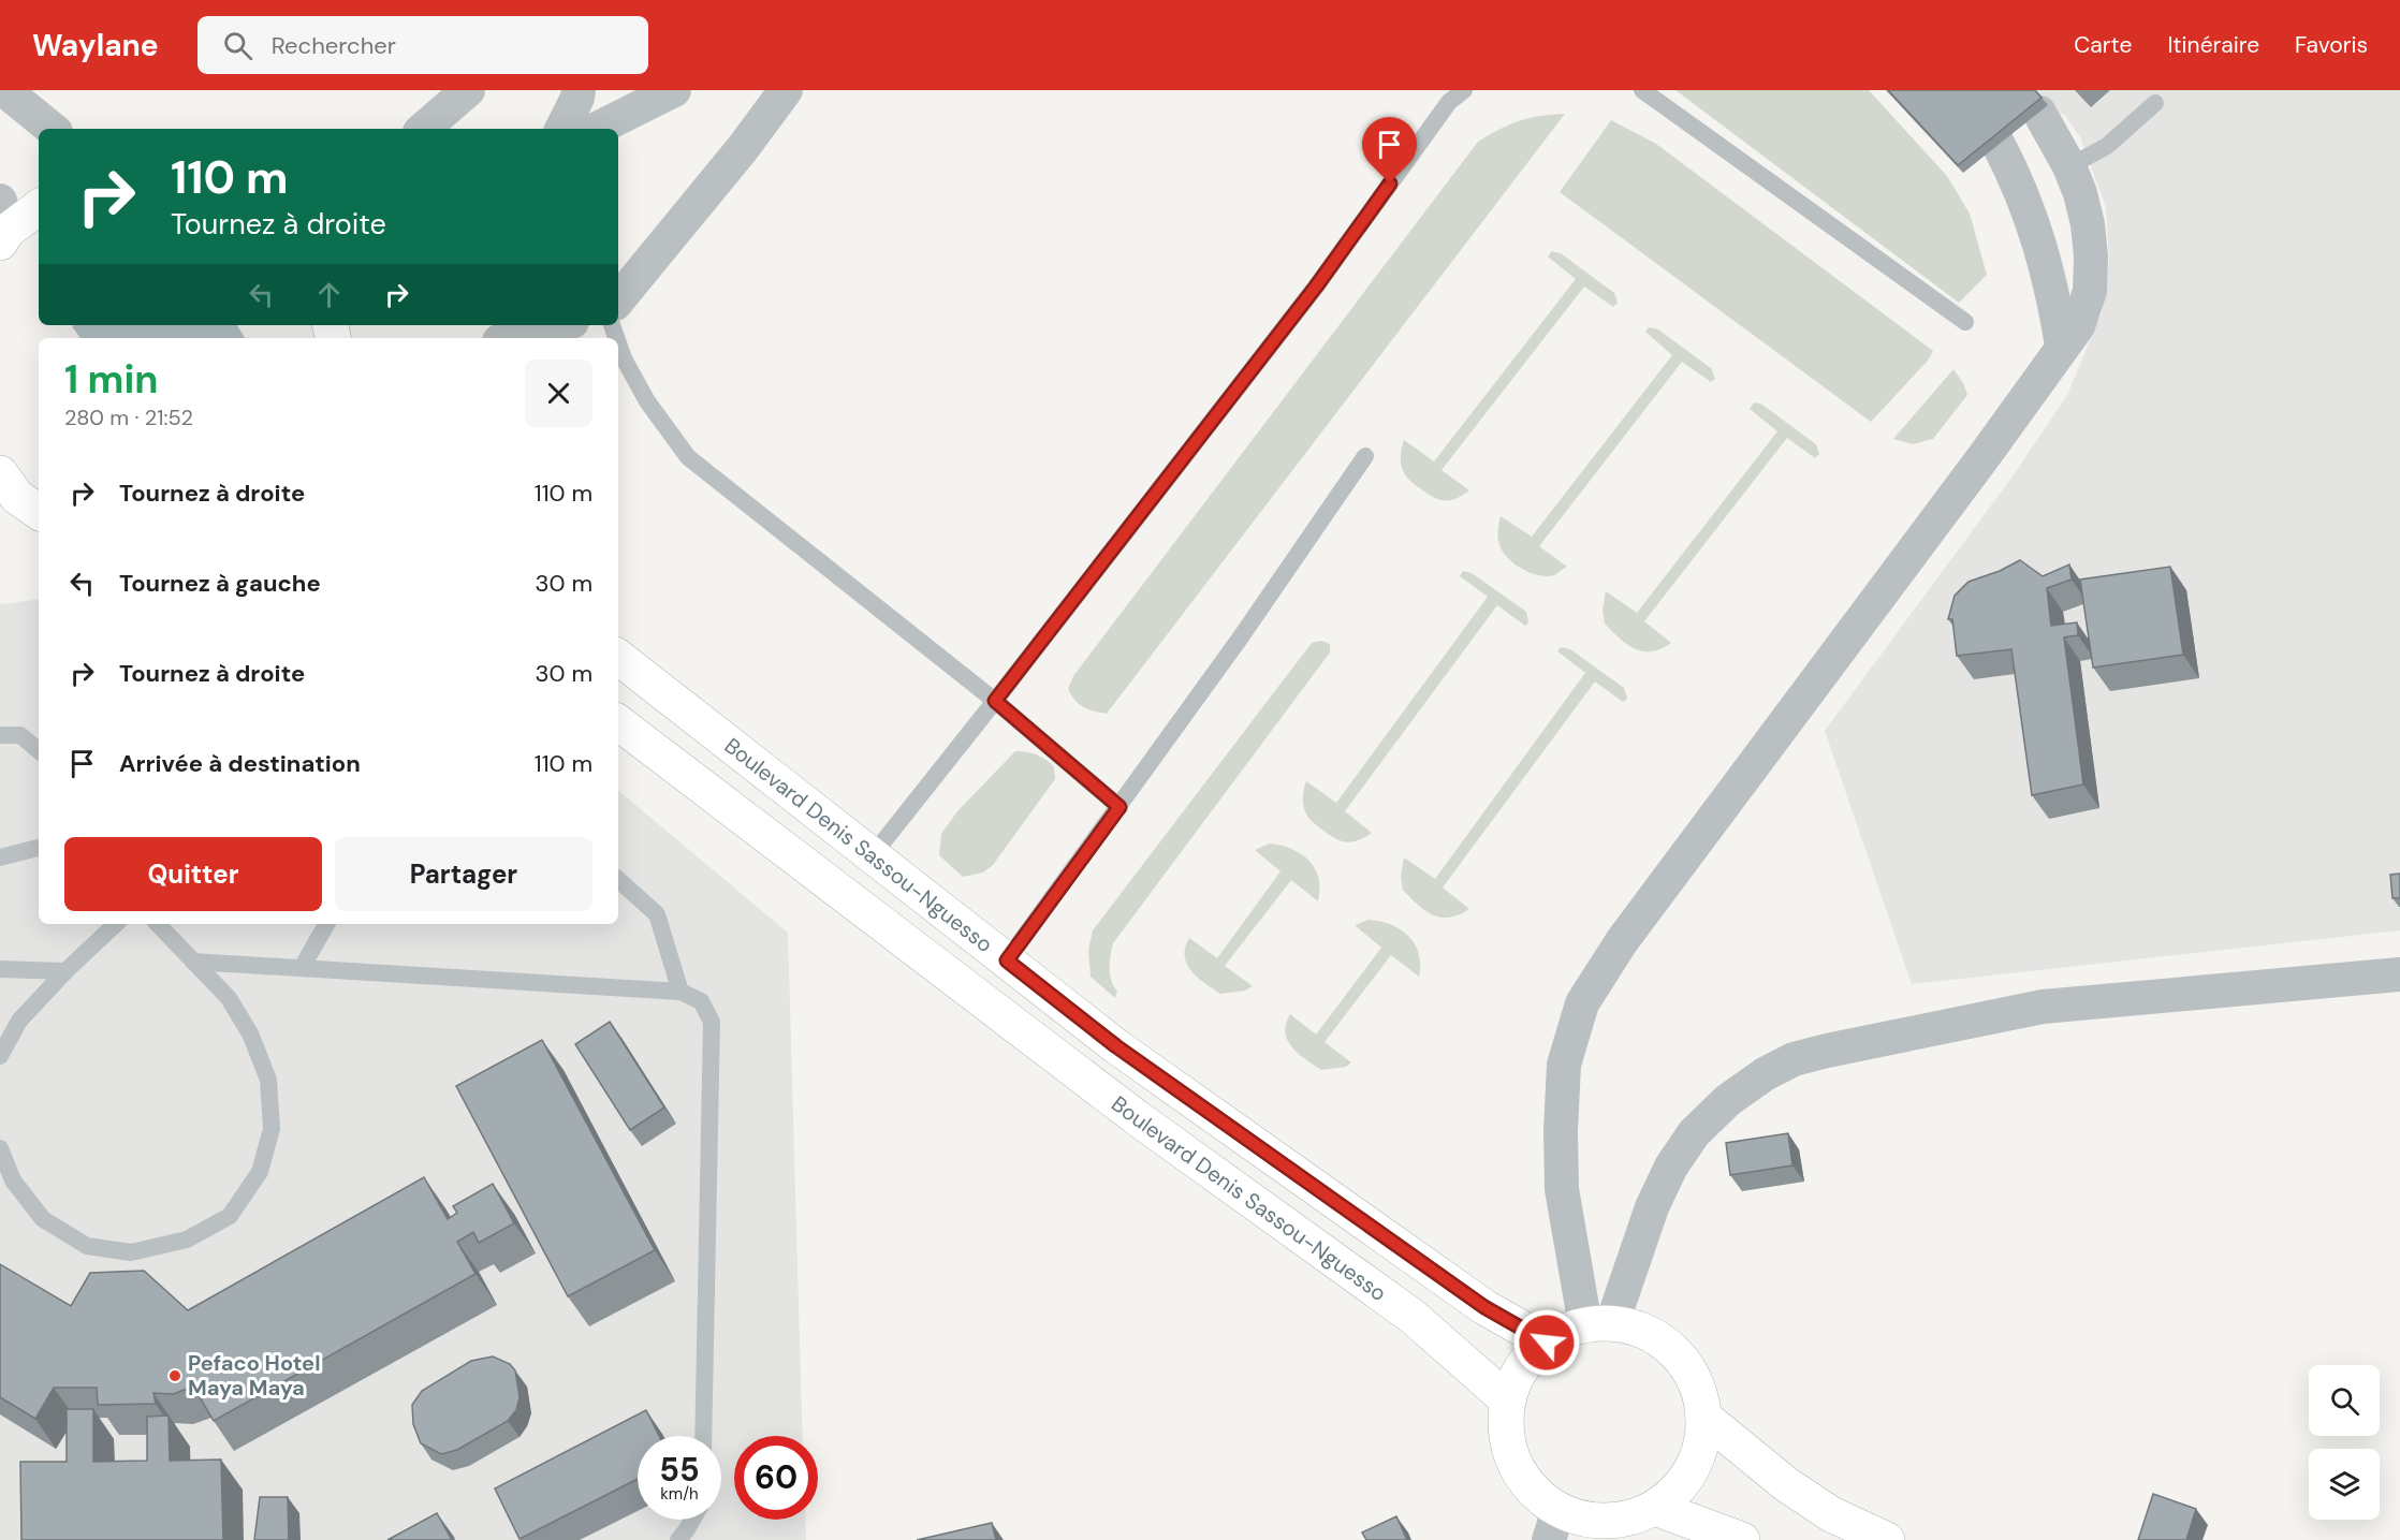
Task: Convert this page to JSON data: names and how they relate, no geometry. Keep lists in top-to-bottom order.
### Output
{
  "streets": {
    "main road": ["Boulevard Denis Sassou-Nguesso"]
  },
  "places": ["Pefaco Hotel Maya Maya"],
  "page": {
    "header": "Waylane",
    "search": "Rechercher",
    "nav": ["Carte", "Itinéraire", "Favoris"],
    "turn": ["110 m", "Tournez à droite"],
    "heading": ["1 min", "280 m · 21:52"],
    "list": [
      {
        "name": "Tournez à droite",
        "value": "110 m"
      },
      {
        "name": "Tournez à gauche",
        "value": "30 m"
      },
      {
        "name": "Tournez à droite",
        "value": "30 m"
      },
      {
        "name": "Arrivée à destination",
        "value": "110 m"
      }
    ],
    "buttons": ["Quitter", "Partager"],
    "speed": "55 km/h",
    "limit": "60"
  }
}
